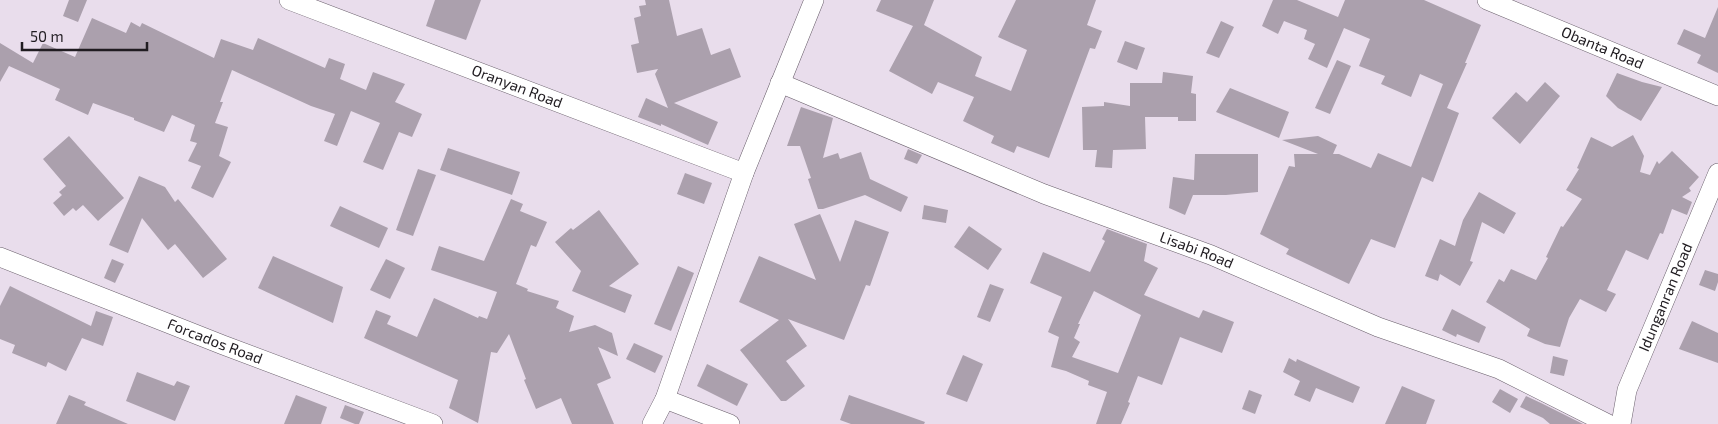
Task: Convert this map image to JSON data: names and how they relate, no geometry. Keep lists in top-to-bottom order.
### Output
{
  "streets": {
    "street": [
      "Obanta Road",
      "Oranyan Road",
      "Lisabi Road",
      "Idunganran Road",
      "Forcados Road"
    ]
  },
  "scale_bar": "50 m"
}
